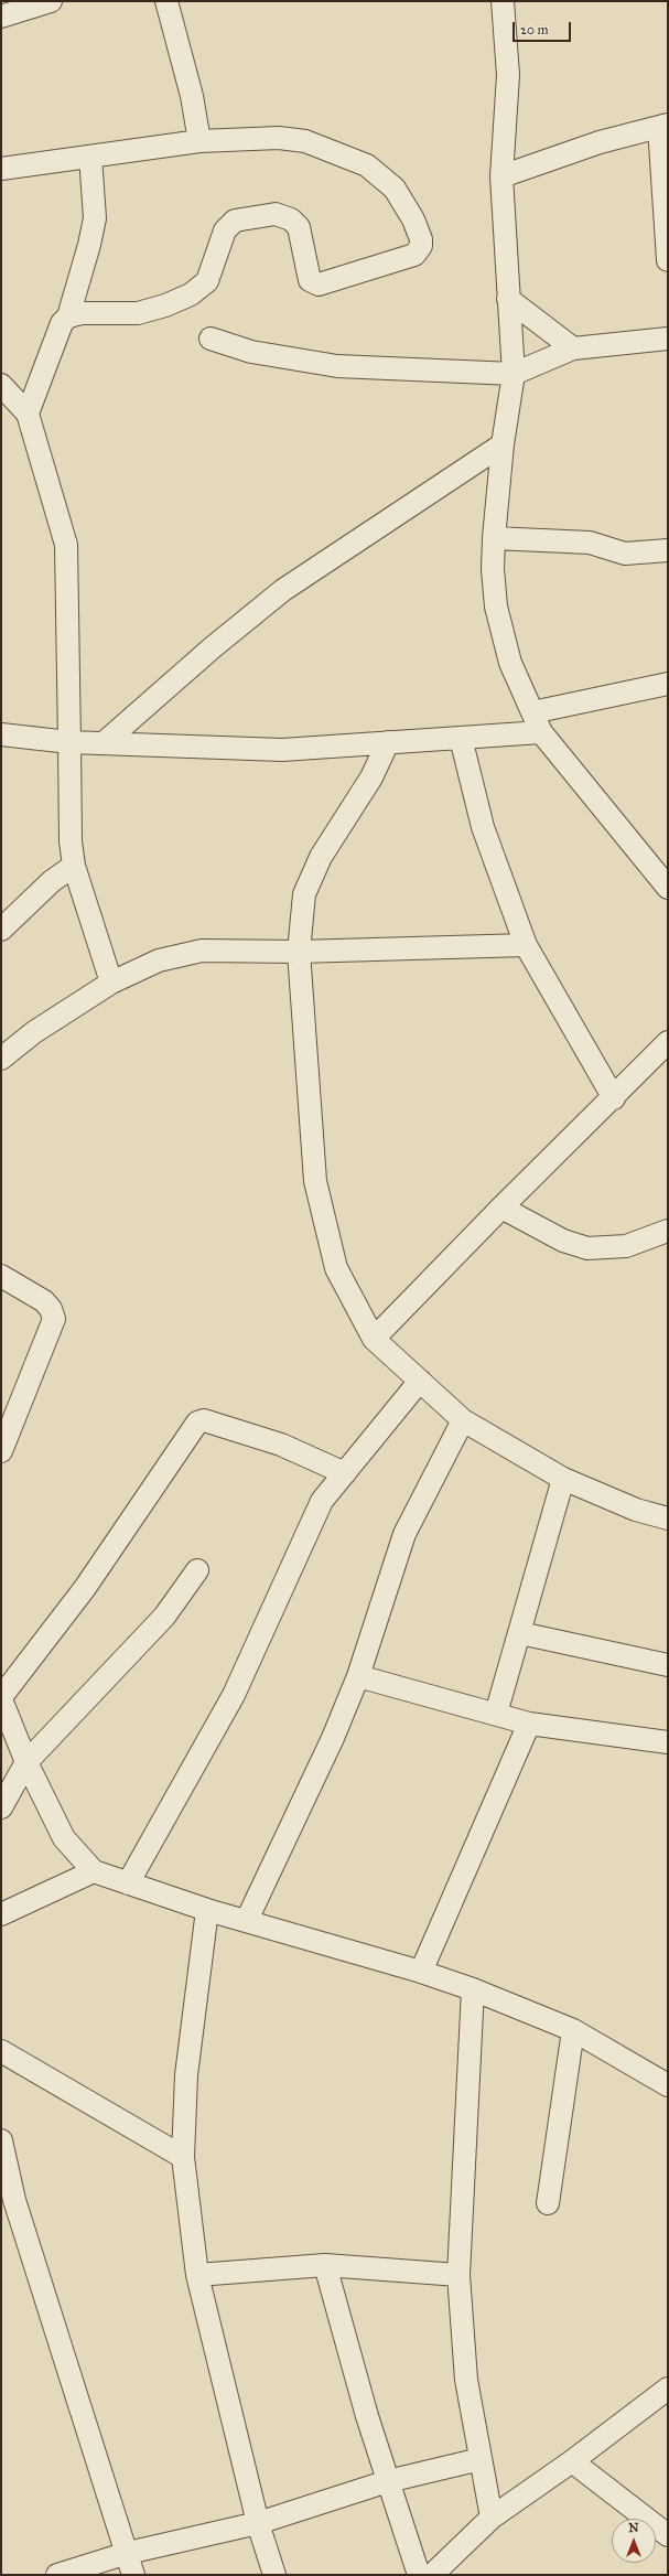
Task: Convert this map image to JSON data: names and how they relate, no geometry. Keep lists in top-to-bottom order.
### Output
{
  "scale_bar": "20 m",
  "north": "top"
}
